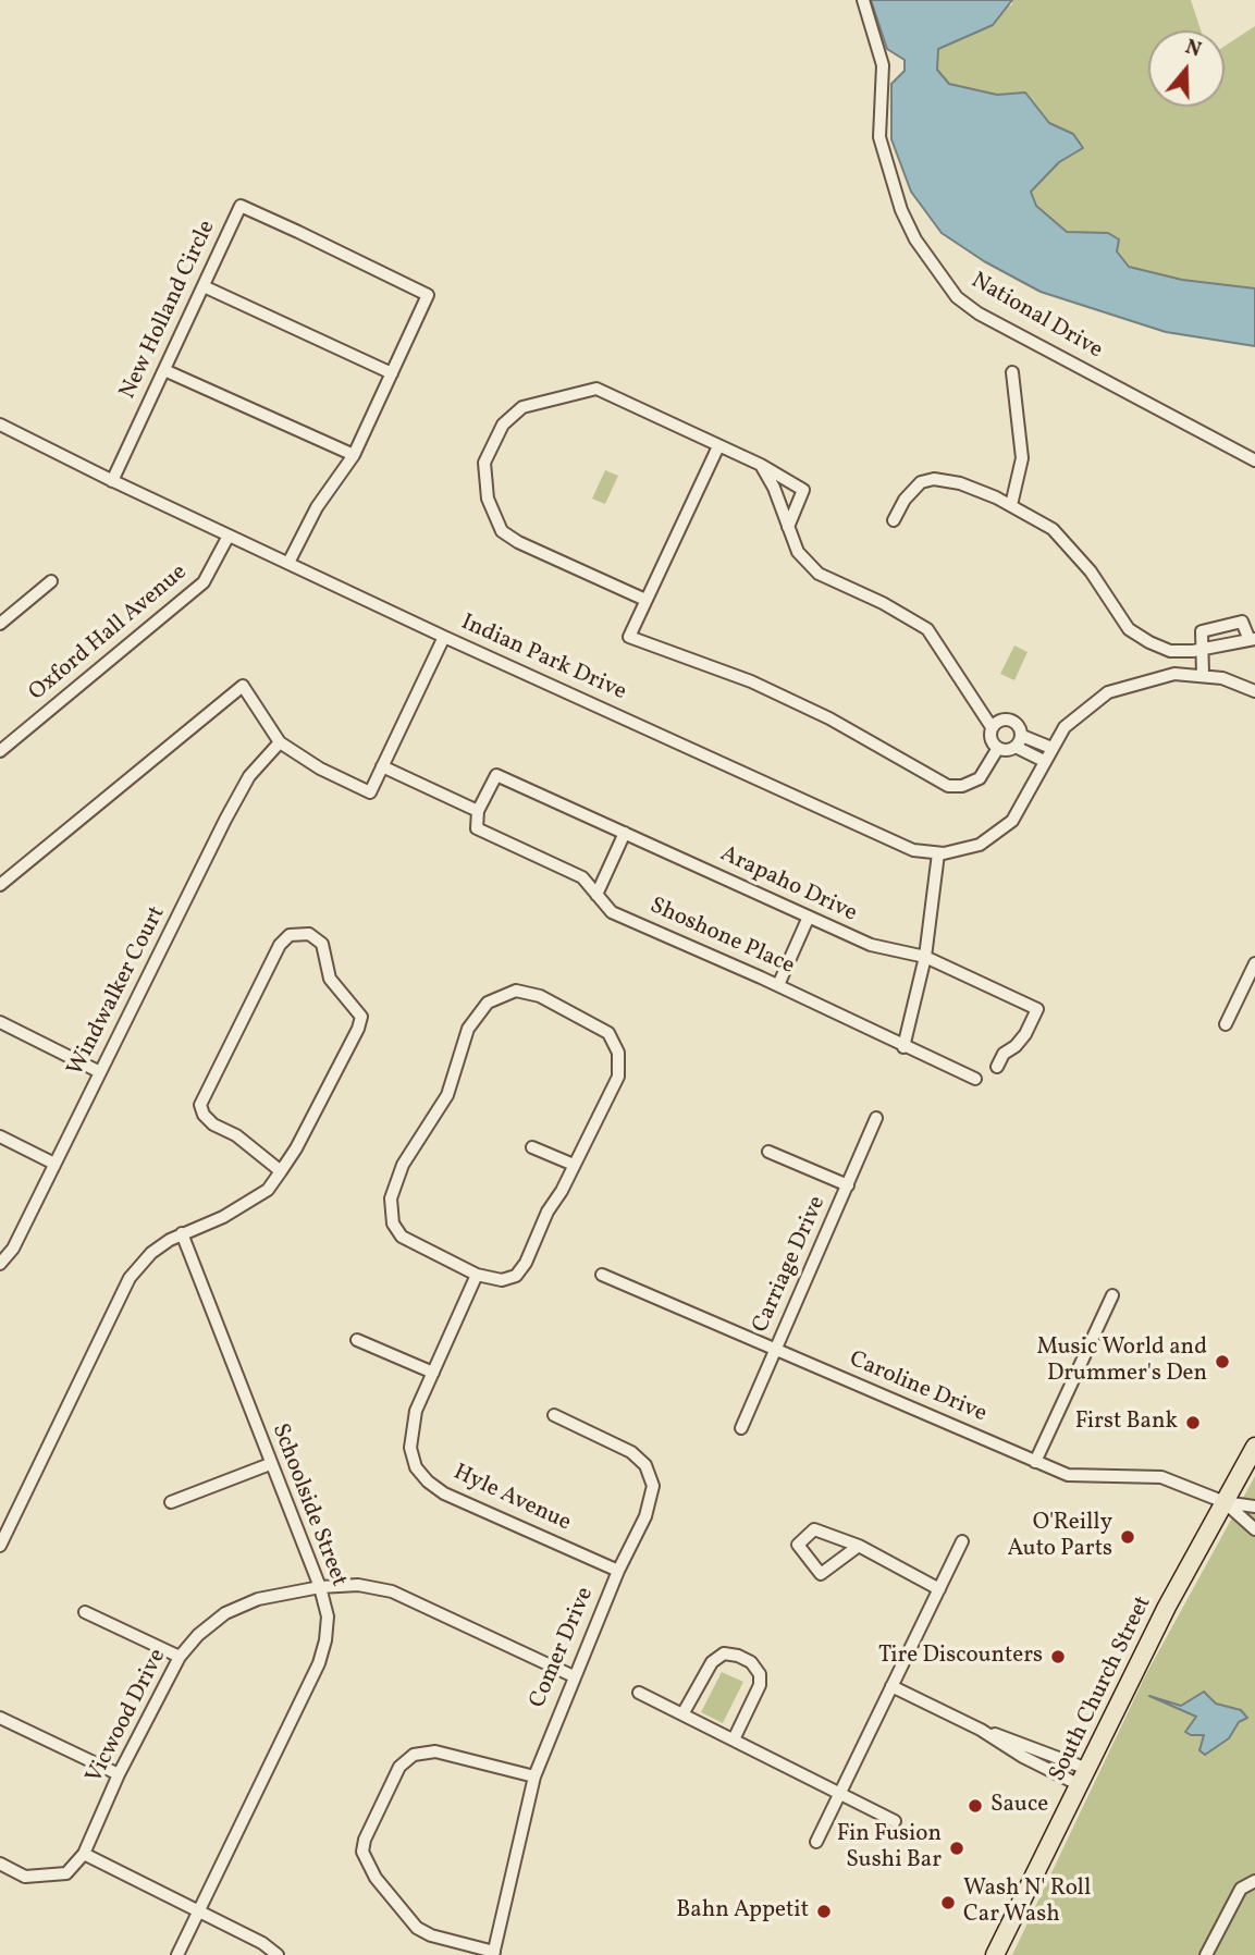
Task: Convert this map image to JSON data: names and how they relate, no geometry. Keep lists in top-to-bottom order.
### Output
{
  "streets": {
    "highway": ["South Church Street"],
    "street": [
      "New Holland Circle",
      "National Drive",
      "Oxford Hall Avenue",
      "Indian Park Drive",
      "Arapaho Drive",
      "Shoshone Place",
      "Windwalker Court",
      "Carriage Drive",
      "Caroline Drive",
      "Hyle Avenue",
      "Schoolside Street",
      "Comer Drive",
      "Vicwood Drive"
    ]
  },
  "crossings": [
    ["New Holland Circle", "Indian Park Drive"],
    ["Oxford Hall Avenue", "Indian Park Drive"],
    ["Arapaho Drive", "Shoshone Place"],
    ["Carriage Drive", "Caroline Drive"],
    ["Caroline Drive", "South Church Street"],
    ["Hyle Avenue", "Comer Drive"],
    ["Schoolside Street", "Vicwood Drive"],
    ["Comer Drive", "Vicwood Drive"]
  ],
  "places": [
    "Music World and Drummer's Den",
    "First Bank",
    "O'Reilly Auto Parts",
    "Tire Discounters",
    "Sauce",
    "Fin Fusion Sushi Bar",
    "Wash N' Roll Car Wash",
    "Bahn Appetit"
  ],
  "north": "top"
}
